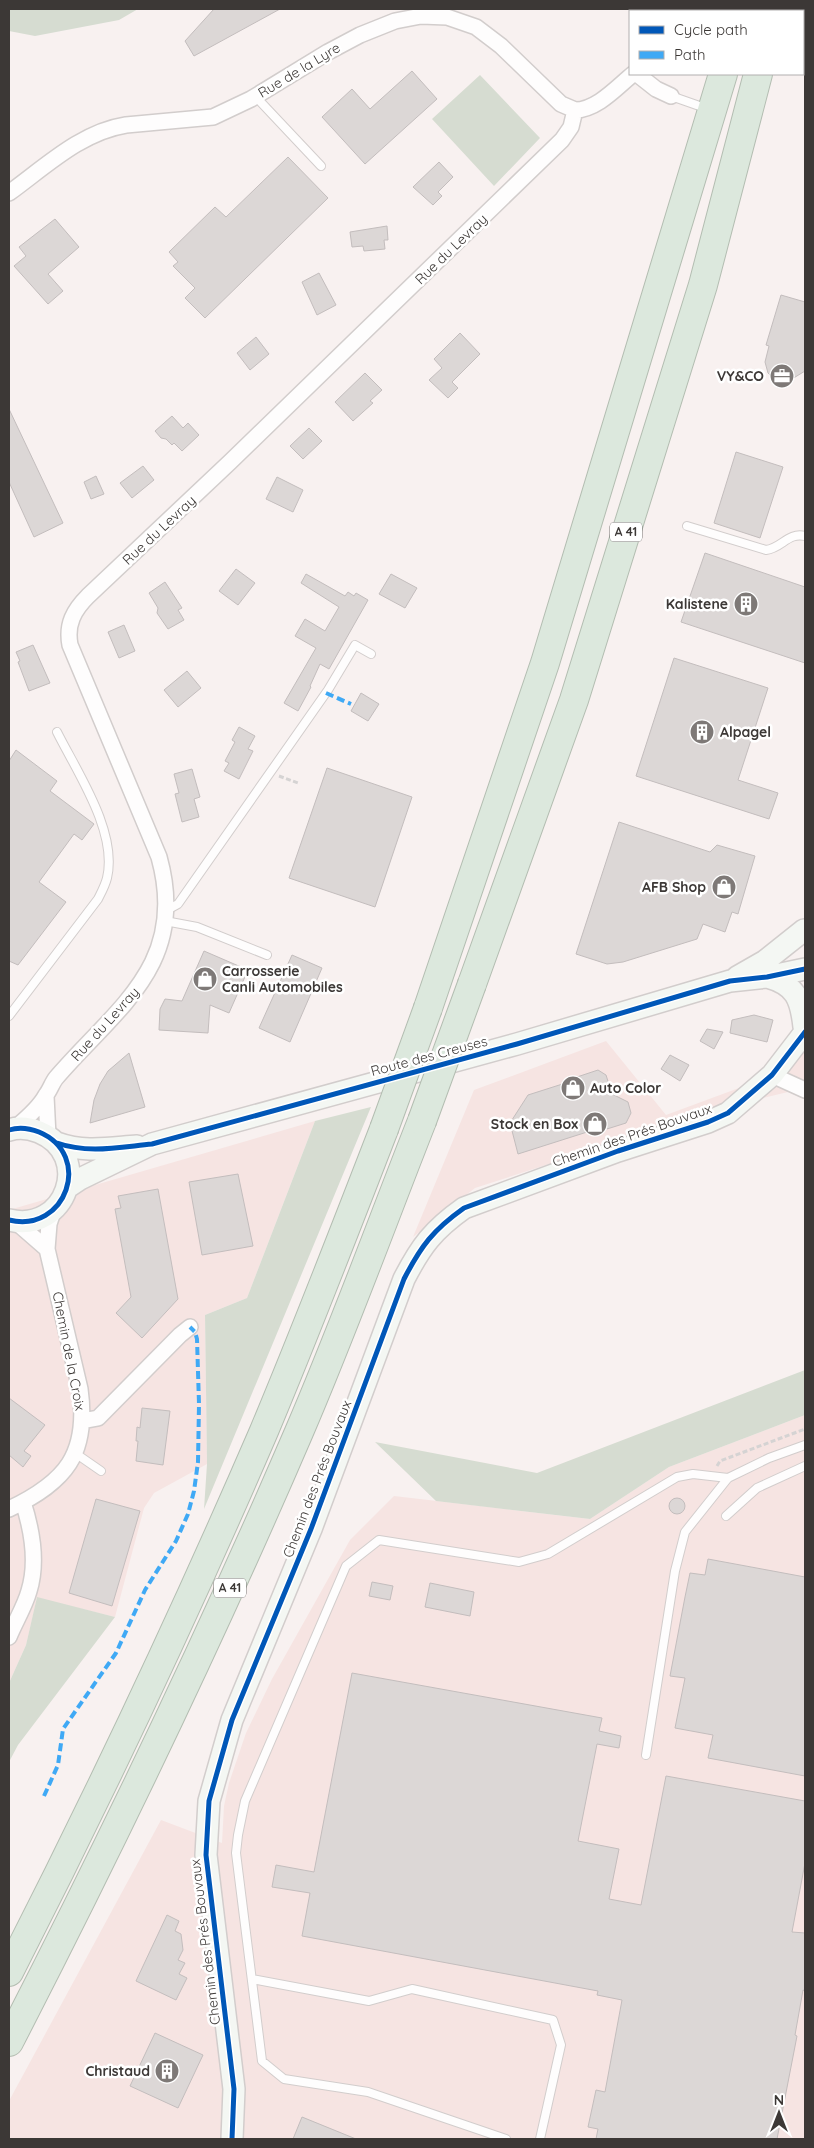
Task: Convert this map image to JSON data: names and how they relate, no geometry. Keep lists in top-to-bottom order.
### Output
{
  "streets": {
    "highway": ["A 41"],
    "street": [
      "Rue de la Lyre",
      "Rue du Levray",
      "Route des Creuses",
      "Chemin des Prés Bouvaux",
      "Chemin de la Croix"
    ]
  },
  "crossings": [
    ["Rue de la Lyre", "Rue du Levray"],
    ["Rue du Levray", "Route des Creuses"]
  ],
  "places": {
    "office": ["VY&CO"],
    "building": ["Kalistene", "Alpagel", "Christaud"],
    "shop": [
      "AFB Shop",
      "Carrosserie Canli Automobiles",
      "Auto Color",
      "Stock en Box"
    ]
  },
  "legend": ["Cycle path", "Path"],
  "north": "top"
}
